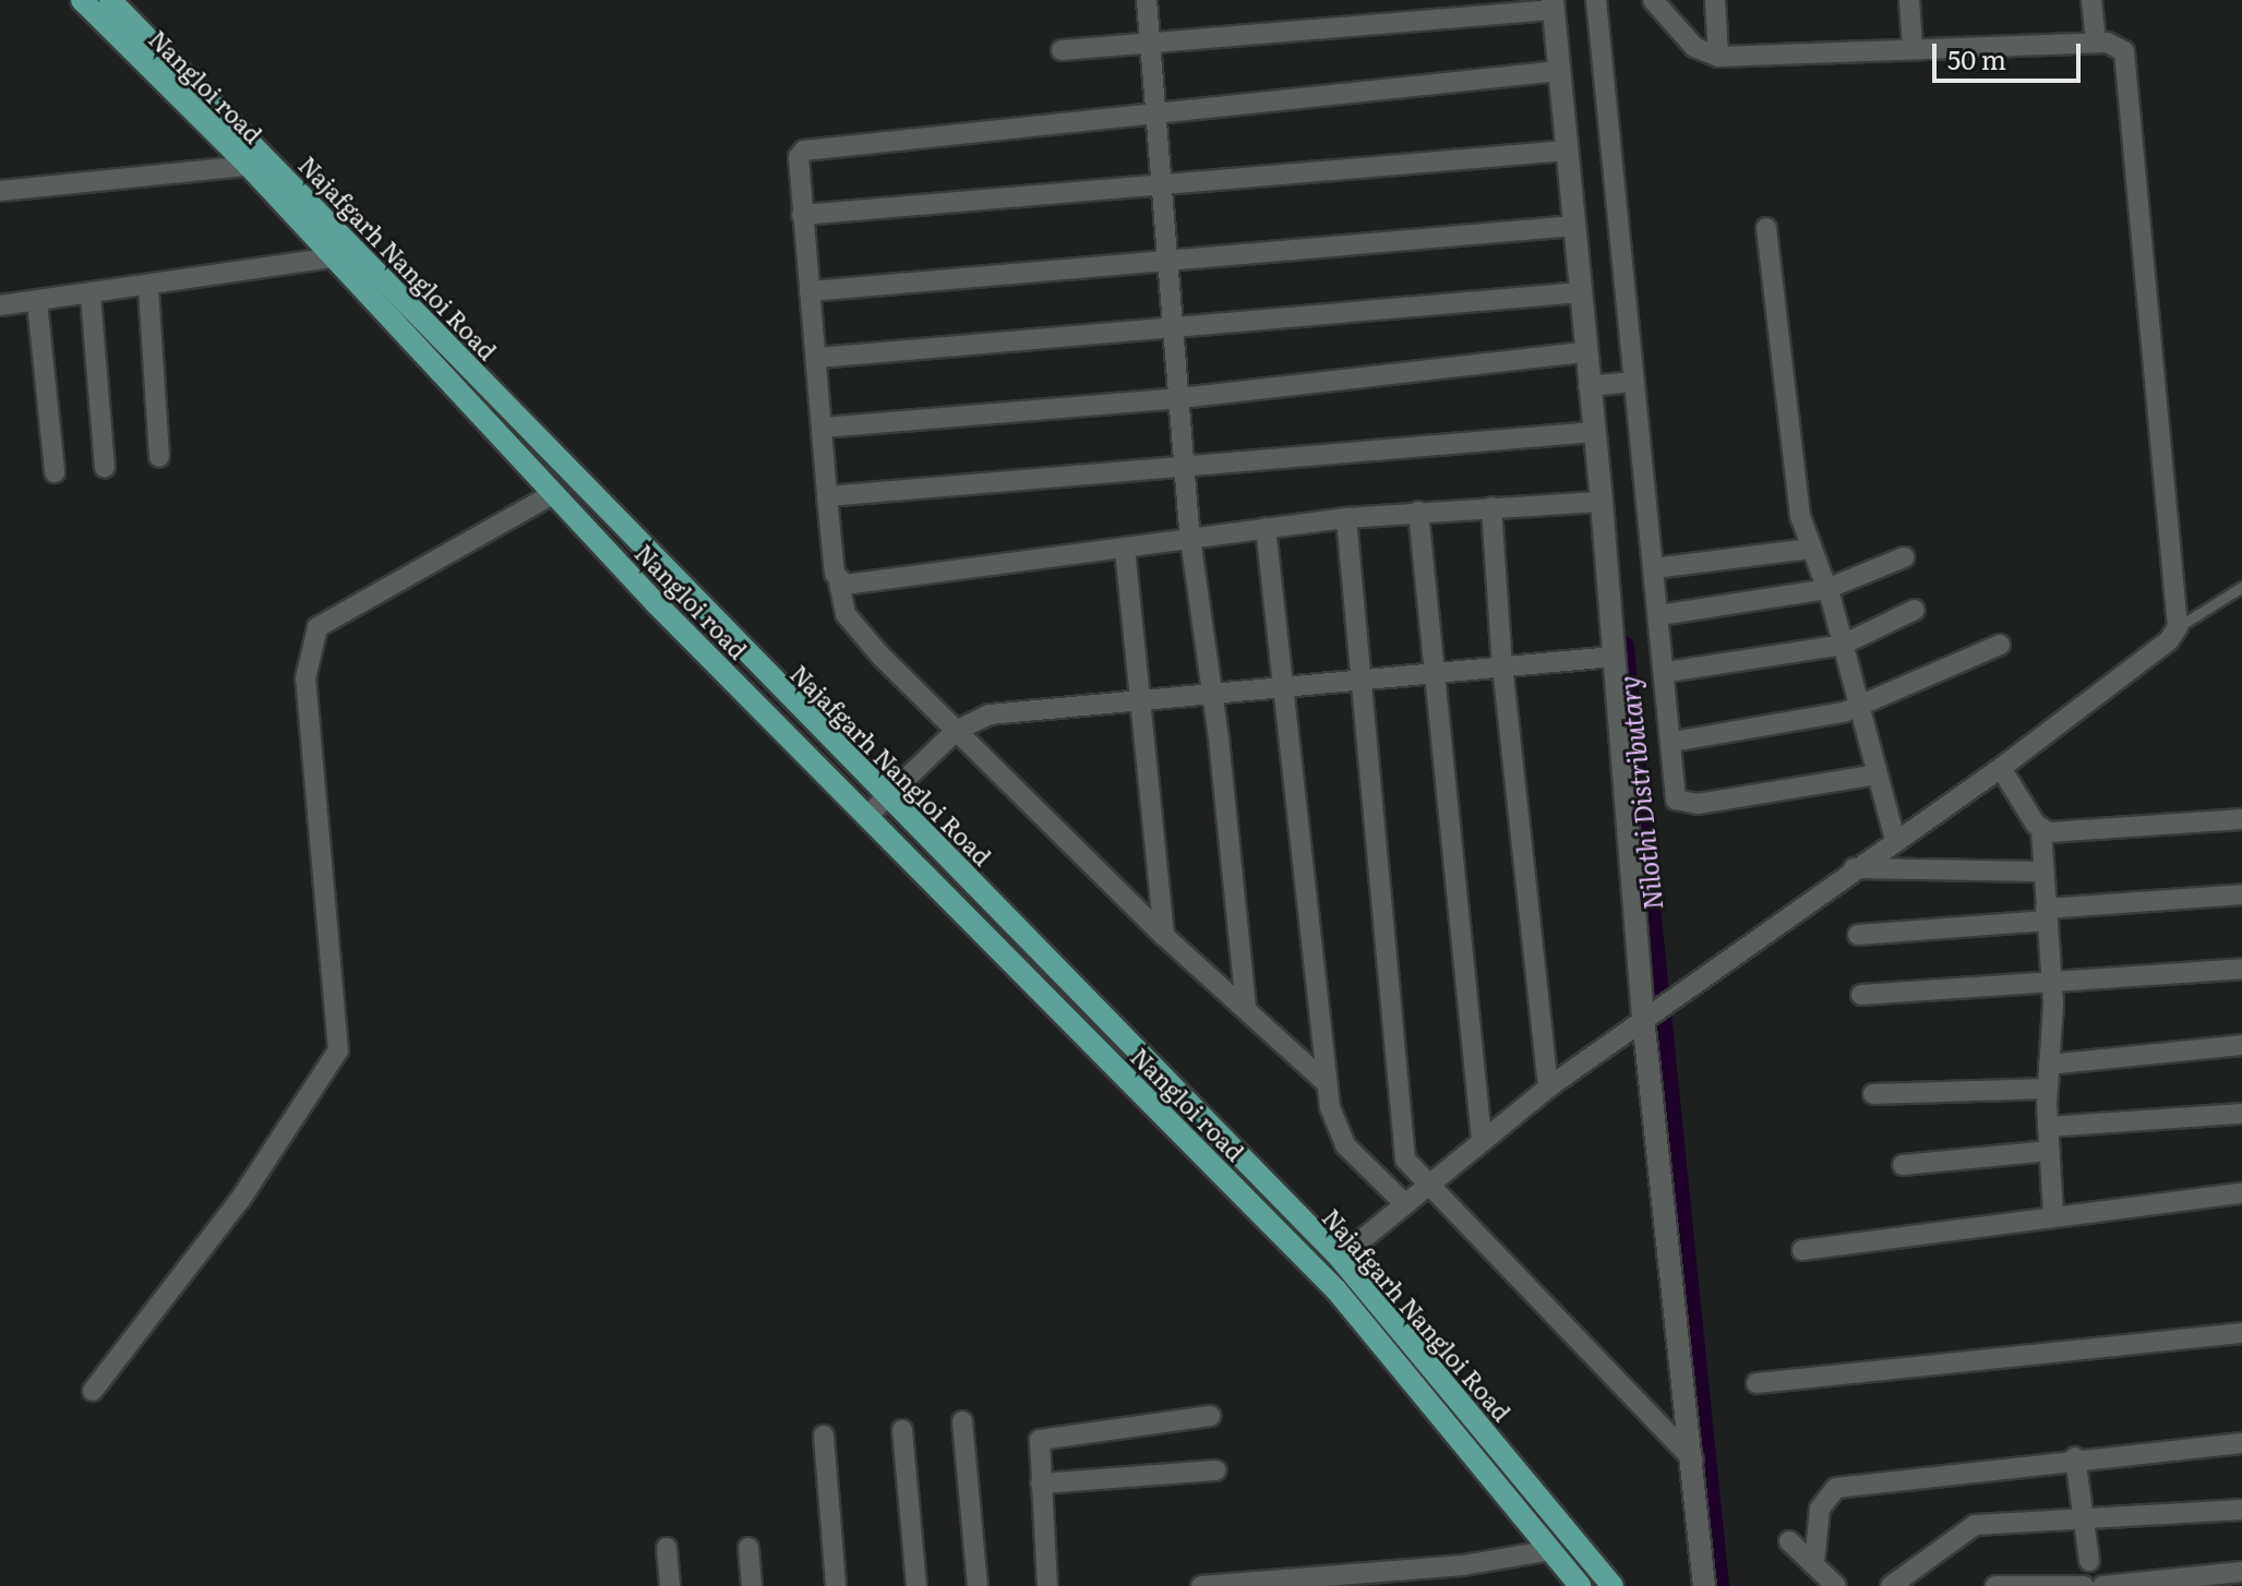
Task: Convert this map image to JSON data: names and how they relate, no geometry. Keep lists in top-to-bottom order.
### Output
{
  "streets": {
    "main road": ["Nangloi road", "Najafgarh Nangloi Road"]
  },
  "crossings": [
    ["Nangloi road", "Najafgarh Nangloi Road"]
  ],
  "water": ["Nilothi Distributary"],
  "scale_bar": "50 m"
}
